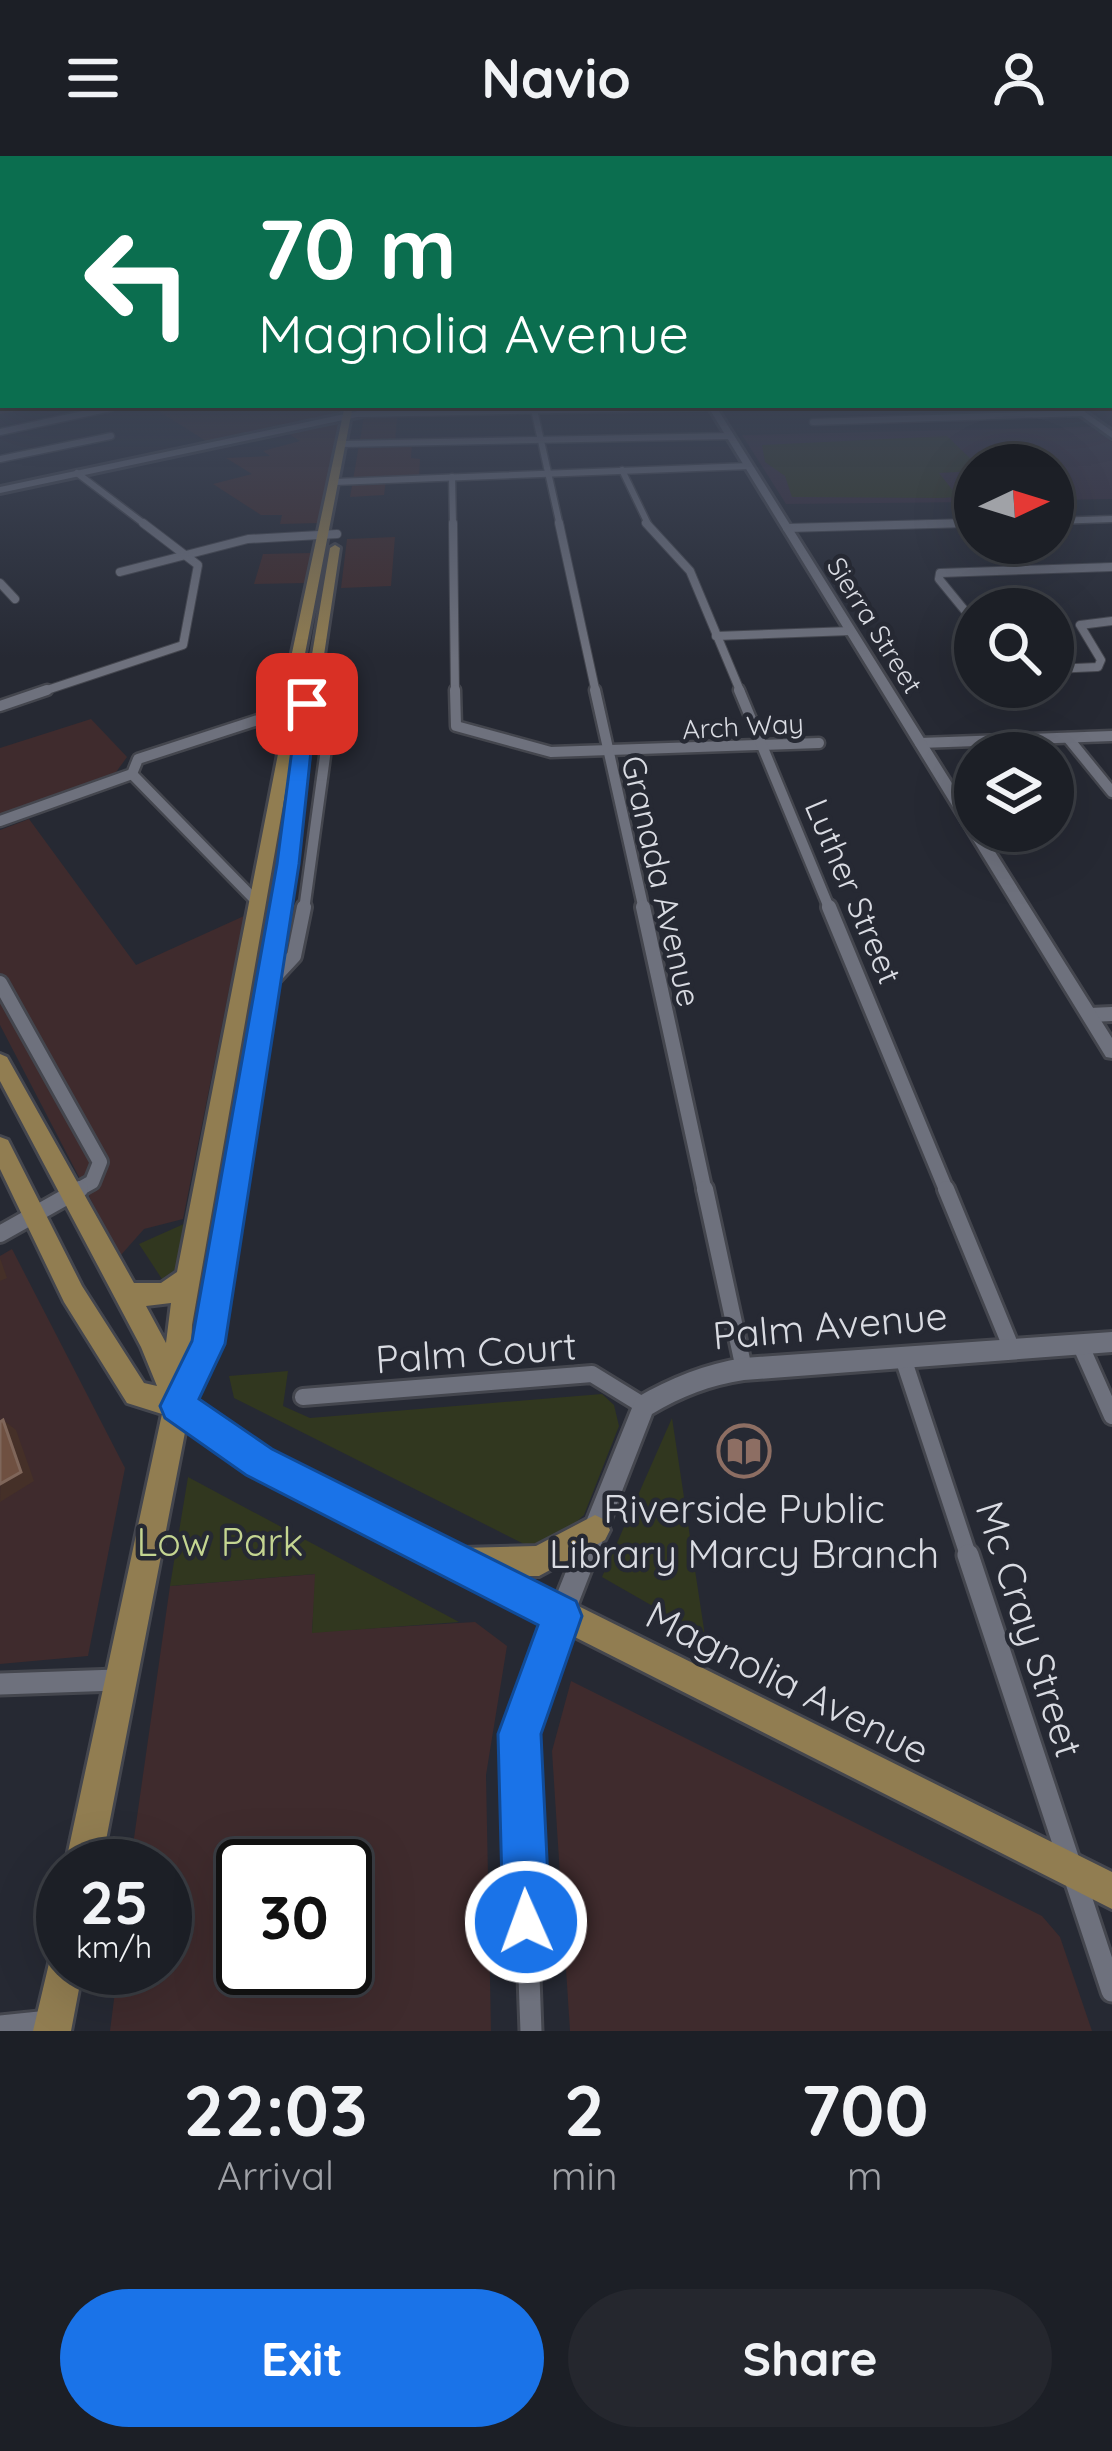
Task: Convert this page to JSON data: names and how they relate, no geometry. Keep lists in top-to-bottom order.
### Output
{
  "streets": {
    "main road": ["Magnolia Avenue"],
    "street": [
      "Sierra Street",
      "Arch Way",
      "Granada Avenue",
      "Luther Street",
      "Palm Avenue",
      "Palm Court",
      "Mc Cray Street"
    ]
  },
  "crossings": [
    ["Arch Way", "Granada Avenue"],
    ["Arch Way", "Luther Street"],
    ["Granada Avenue", "Palm Avenue"],
    ["Luther Street", "Palm Avenue"],
    ["Palm Avenue", "Palm Court"],
    ["Palm Avenue", "Mc Cray Street"],
    ["Mc Cray Street", "Magnolia Avenue"]
  ],
  "parks": ["Low Park"],
  "places": {
    "library": ["Riverside Public Library Marcy Branch"]
  },
  "north": "right",
  "page": {
    "header": "Navio",
    "turn": ["70 m", "Magnolia Avenue"],
    "speed": "25 km/h",
    "limit": "30",
    "eta": [
      "22:03",
      "Arrival",
      "2",
      "min",
      "700",
      "m"
    ],
    "buttons": ["Exit", "Share"]
  }
}
